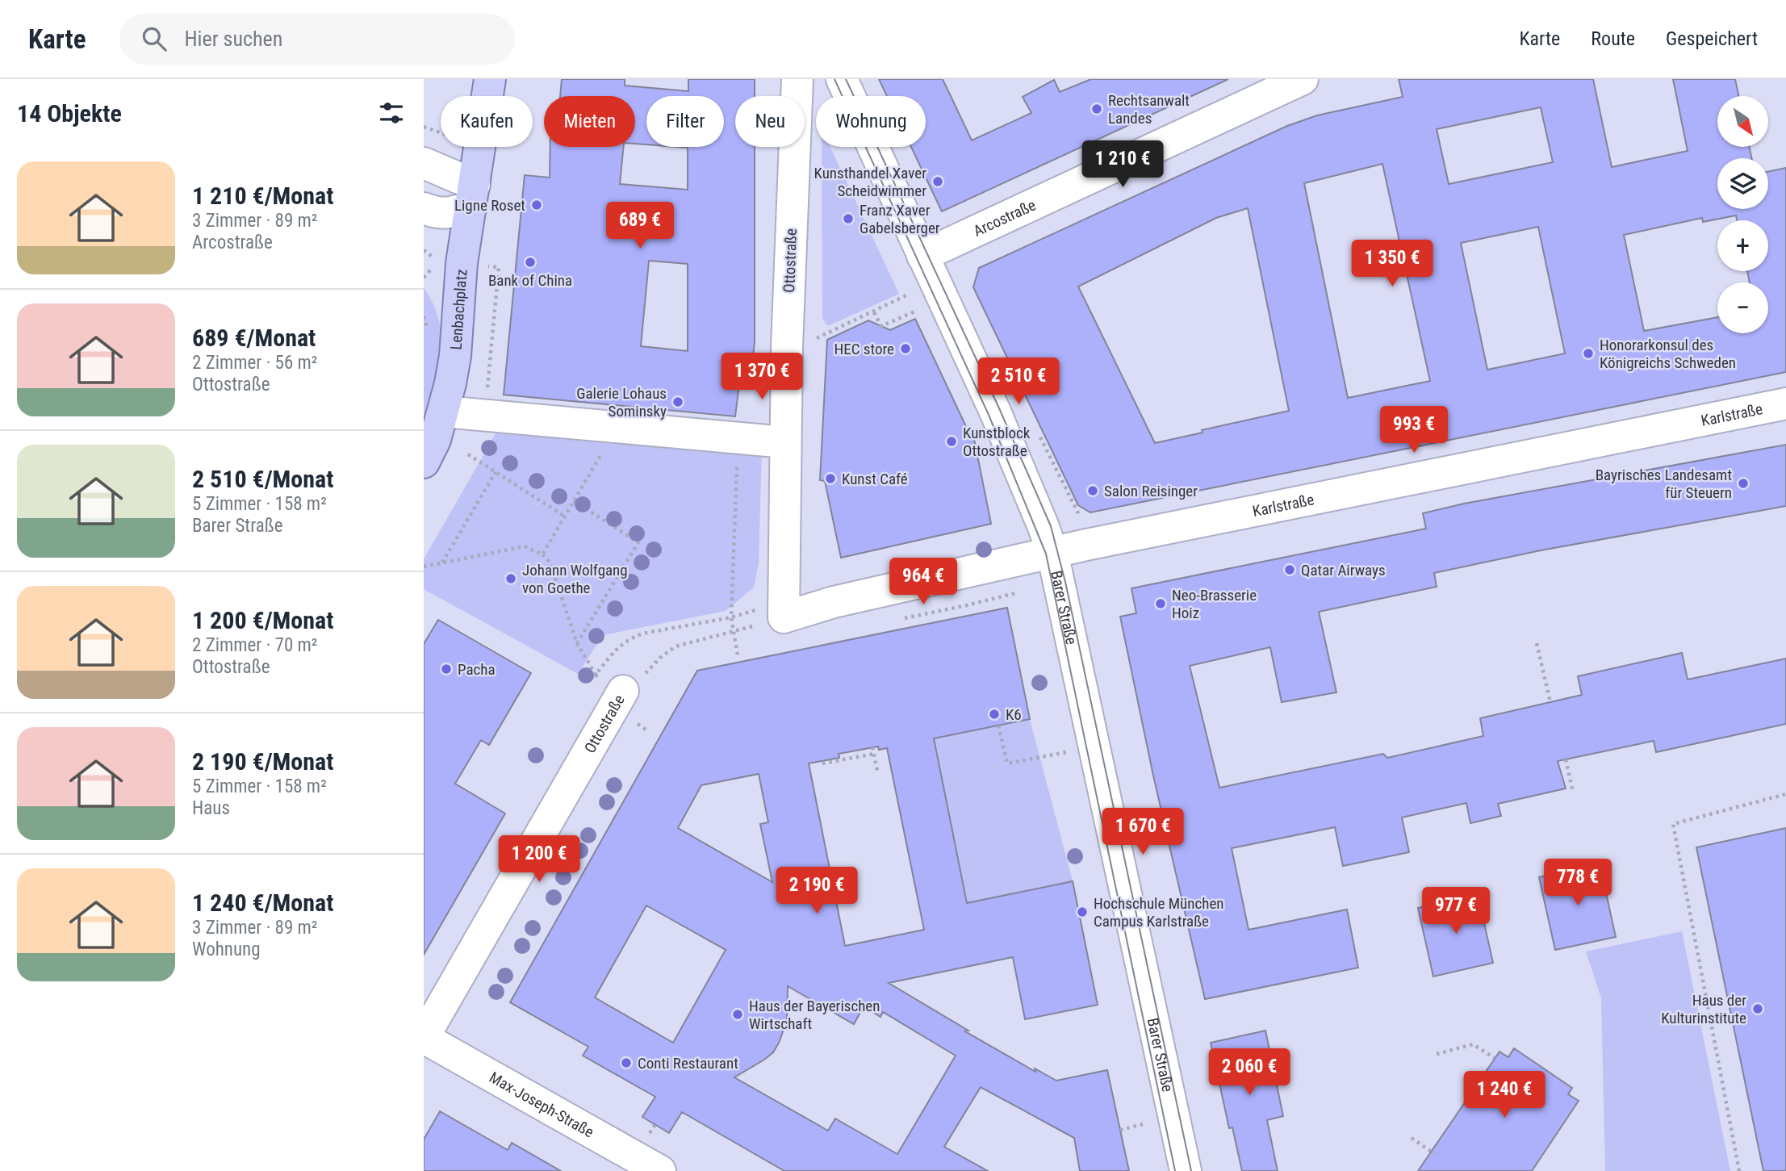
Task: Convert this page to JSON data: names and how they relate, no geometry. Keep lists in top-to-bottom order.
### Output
{
  "streets": {
    "main road": ["Lenbachplatz"],
    "street": [
      "Arcostraße",
      "Ottostraße",
      "Karlstraße",
      "Barer Straße",
      "Max-Joseph-Straße"
    ]
  },
  "crossings": [
    ["Arcostraße", "Barer Straße"],
    ["Ottostraße", "Karlstraße"],
    ["Ottostraße", "Max-Joseph-Straße"],
    ["Karlstraße", "Barer Straße"]
  ],
  "places": [
    "Rechtsanwalt Landes",
    "Kunsthandel Xaver Scheidwimmer",
    "Ligne Roset",
    "Franz Xaver Gabelsberger",
    "Bank of China",
    "HEC store",
    "Honorarkonsul des Königreichs Schweden",
    "Galerie Lohaus Sominsky",
    "Kunstblock Ottostraße",
    "Kunst Café",
    "Bayrisches Landesamt für Steuern",
    "Salon Reisinger",
    "Qatar Airways",
    "Johann Wolfgang von Goethe",
    "Neo-Brasserie Hoiz",
    "Pacha",
    "K6",
    "Hochschule München Campus Karlstraße",
    "Haus der Kulturinstitute",
    "Haus der Bayerischen Wirtschaft",
    "Conti Restaurant"
  ],
  "north": "bottom right",
  "page": {
    "header": "Karte",
    "search": "Hier suchen",
    "nav": ["Karte", "Route", "Gespeichert"],
    "heading": "14 Objekte",
    "map_buttons": ["+", "−"],
    "chip": [
      "Kaufen",
      "Mieten",
      "Filter",
      "Neu",
      "Wohnung"
    ],
    "price": [
      "1 210 €",
      "689 €",
      "1 350 €",
      "1 370 €",
      "2 510 €",
      "993 €",
      "964 €",
      "1 670 €",
      "1 200 €",
      "778 €",
      "2 190 €",
      "977 €",
      "2 060 €",
      "1 240 €"
    ],
    "list": [
      {
        "name": "1 210 €/Monat",
        "note": "3 Zimmer · 89 m² · Arcostraße"
      },
      {
        "name": "689 €/Monat",
        "note": "2 Zimmer · 56 m² · Ottostraße"
      },
      {
        "name": "2 510 €/Monat",
        "note": "5 Zimmer · 158 m² · Barer Straße"
      },
      {
        "name": "1 200 €/Monat",
        "note": "2 Zimmer · 70 m² · Ottostraße"
      },
      {
        "name": "2 190 €/Monat",
        "note": "5 Zimmer · 158 m² · Haus"
      },
      {
        "name": "1 240 €/Monat",
        "note": "3 Zimmer · 89 m² · Wohnung"
      }
    ]
  }
}
